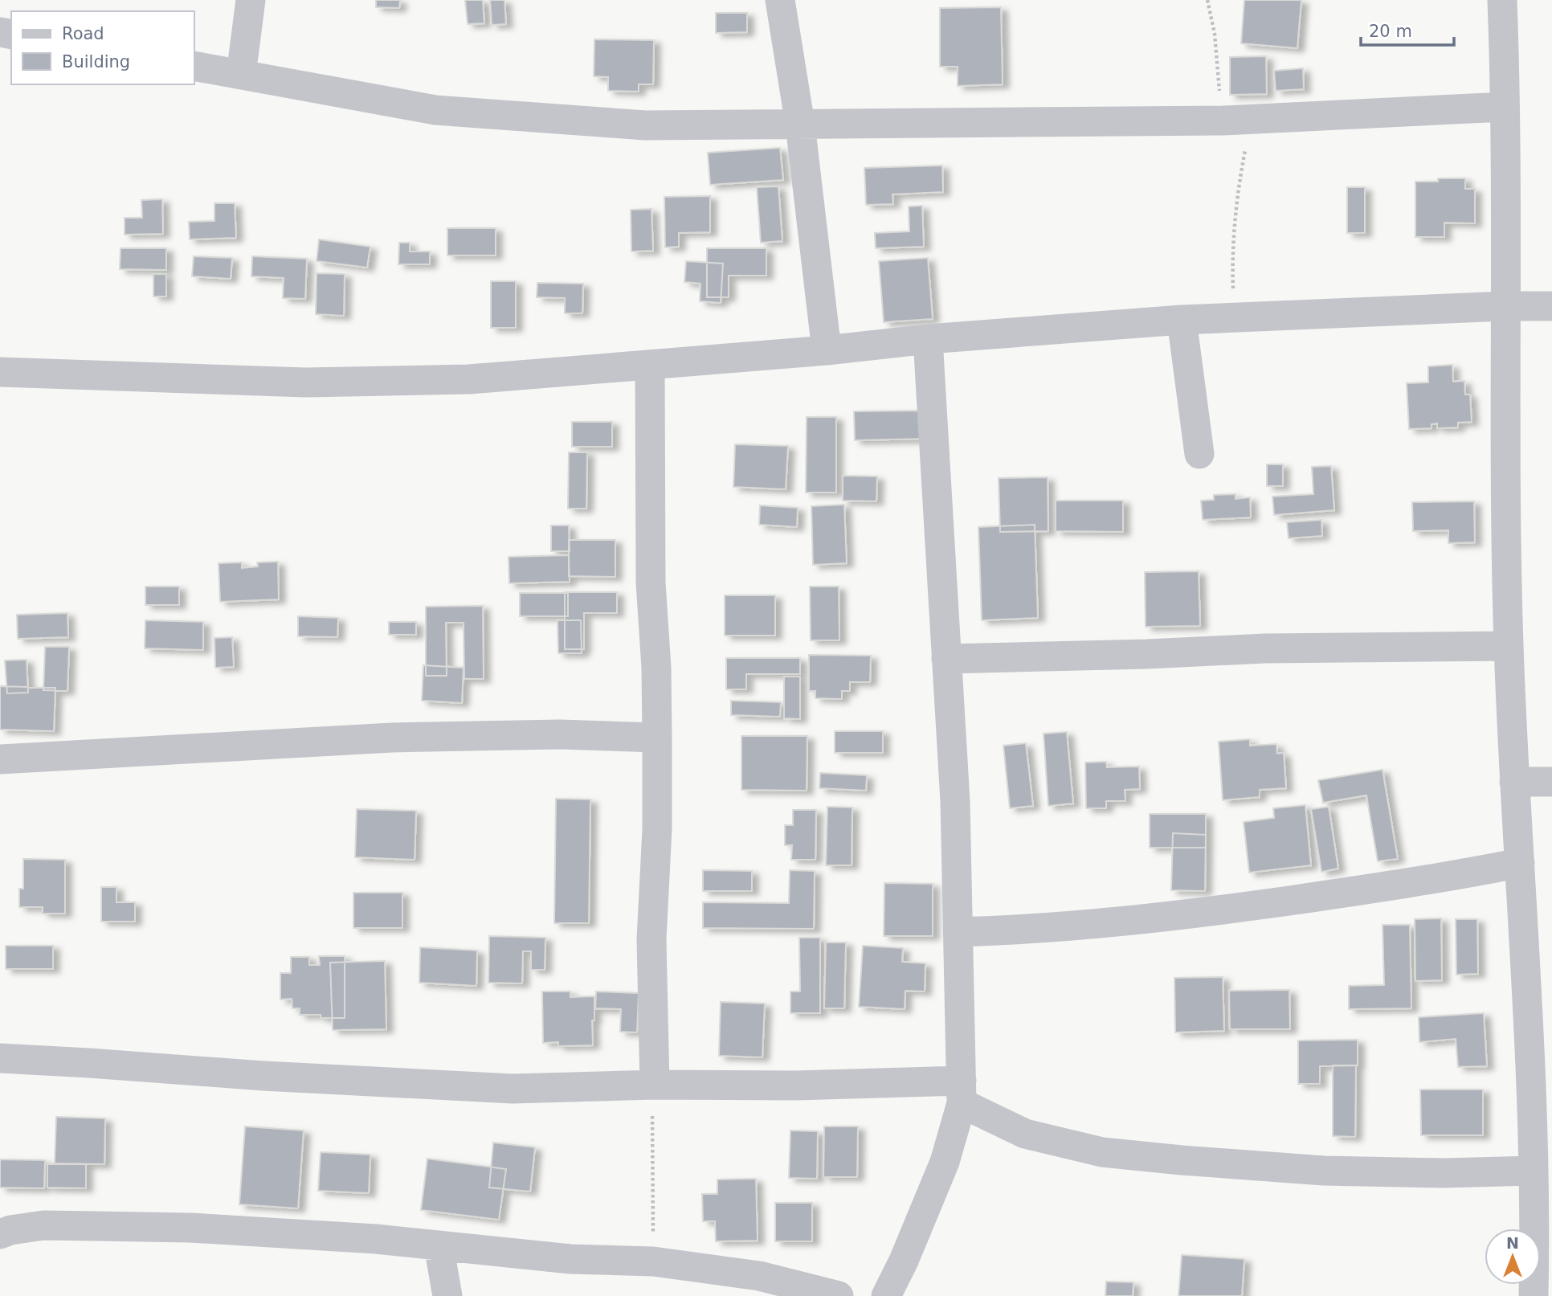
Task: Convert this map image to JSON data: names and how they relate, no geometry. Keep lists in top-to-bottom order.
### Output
{
  "legend": ["Road", "Building"],
  "scale_bar": "20 m",
  "north": "top"
}
